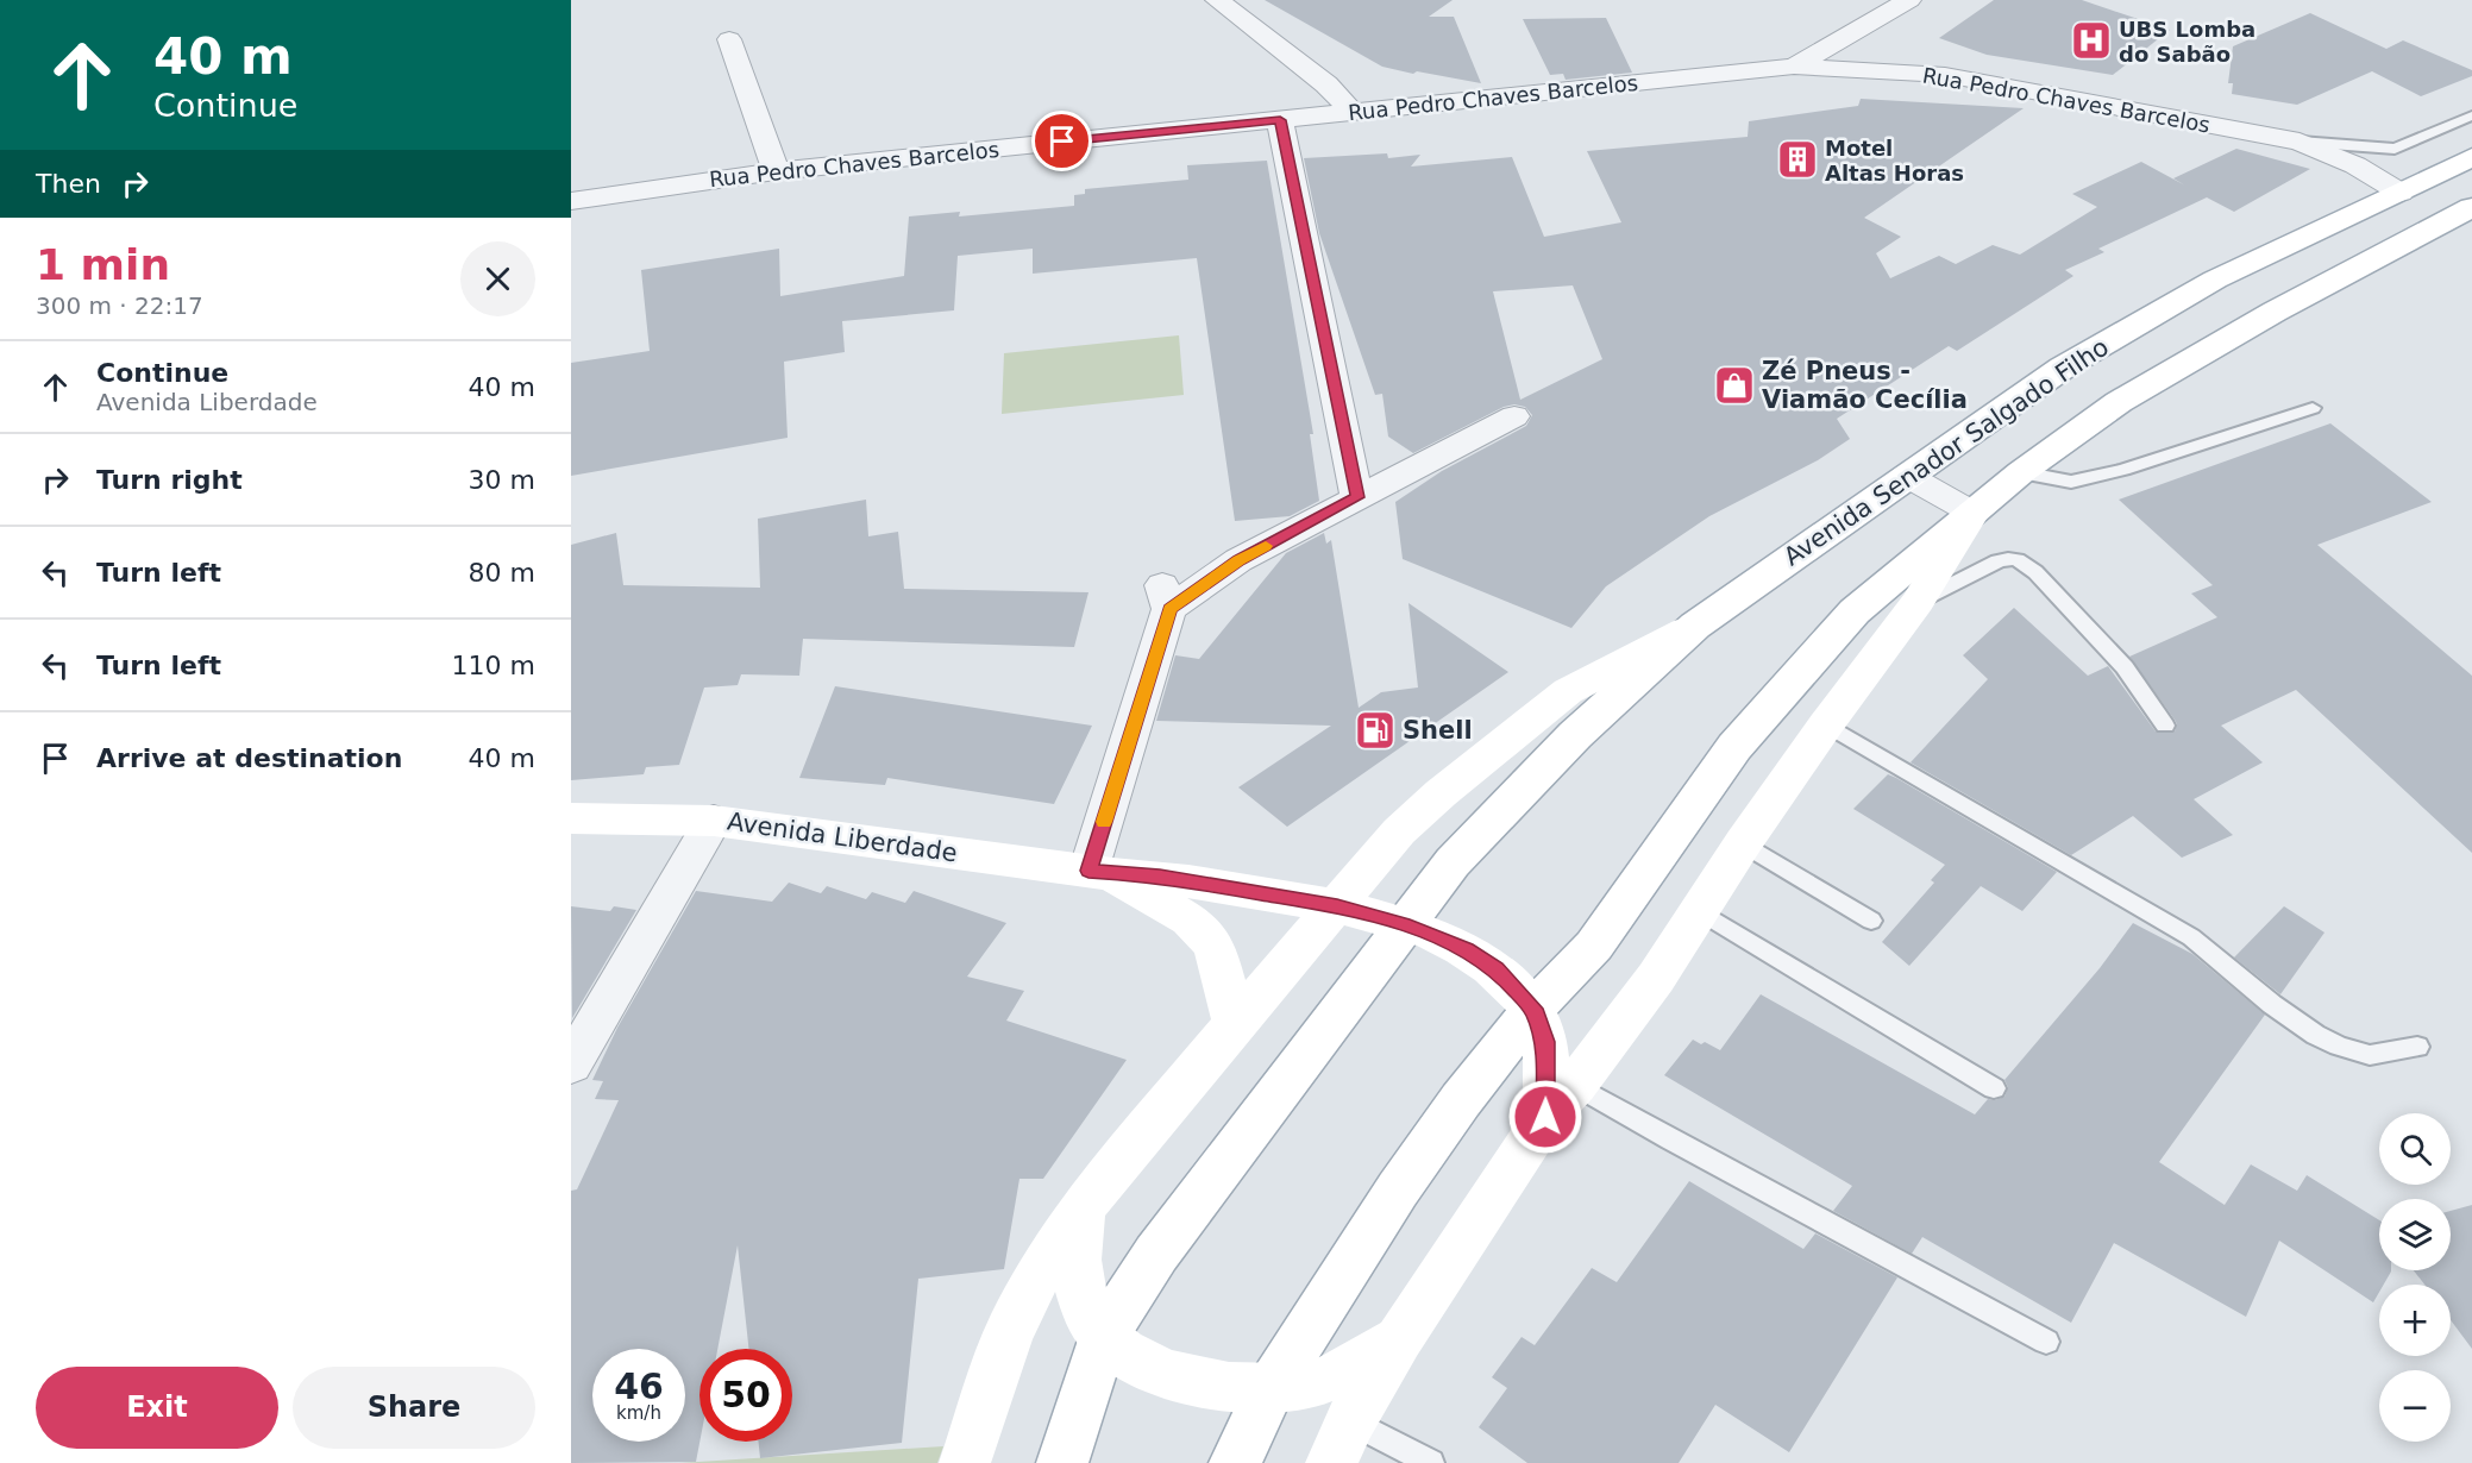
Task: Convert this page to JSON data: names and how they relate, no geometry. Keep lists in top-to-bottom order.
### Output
{
  "streets": {
    "main road": ["Avenida Senador Salgado Filho", "Avenida Liberdade"],
    "street": ["Rua Pedro Chaves Barcelos"]
  },
  "crossings": [
    ["Rua Pedro Chaves Barcelos", "Avenida Senador Salgado Filho"],
    ["Avenida Senador Salgado Filho", "Avenida Liberdade"]
  ],
  "places": {
    "hospital": ["UBS Lomba do Sabão"],
    "building": ["Motel Altas Horas"],
    "shop": ["Zé Pneus - Viamão Cecília"],
    "fuel station": ["Shell"]
  },
  "page": {
    "turn": ["40 m", "Continue"],
    "then": "Then",
    "heading": ["1 min", "300 m · 22:17"],
    "list": [
      {
        "name": "Continue",
        "note": "Avenida Liberdade",
        "value": "40 m"
      },
      {
        "name": "Turn right",
        "value": "30 m"
      },
      {
        "name": "Turn left",
        "value": "80 m"
      },
      {
        "name": "Turn left",
        "value": "110 m"
      },
      {
        "name": "Arrive at destination",
        "value": "40 m"
      }
    ],
    "map_buttons": ["+", "−"],
    "speed": "46 km/h",
    "limit": "50",
    "buttons": ["Exit", "Share"]
  }
}
